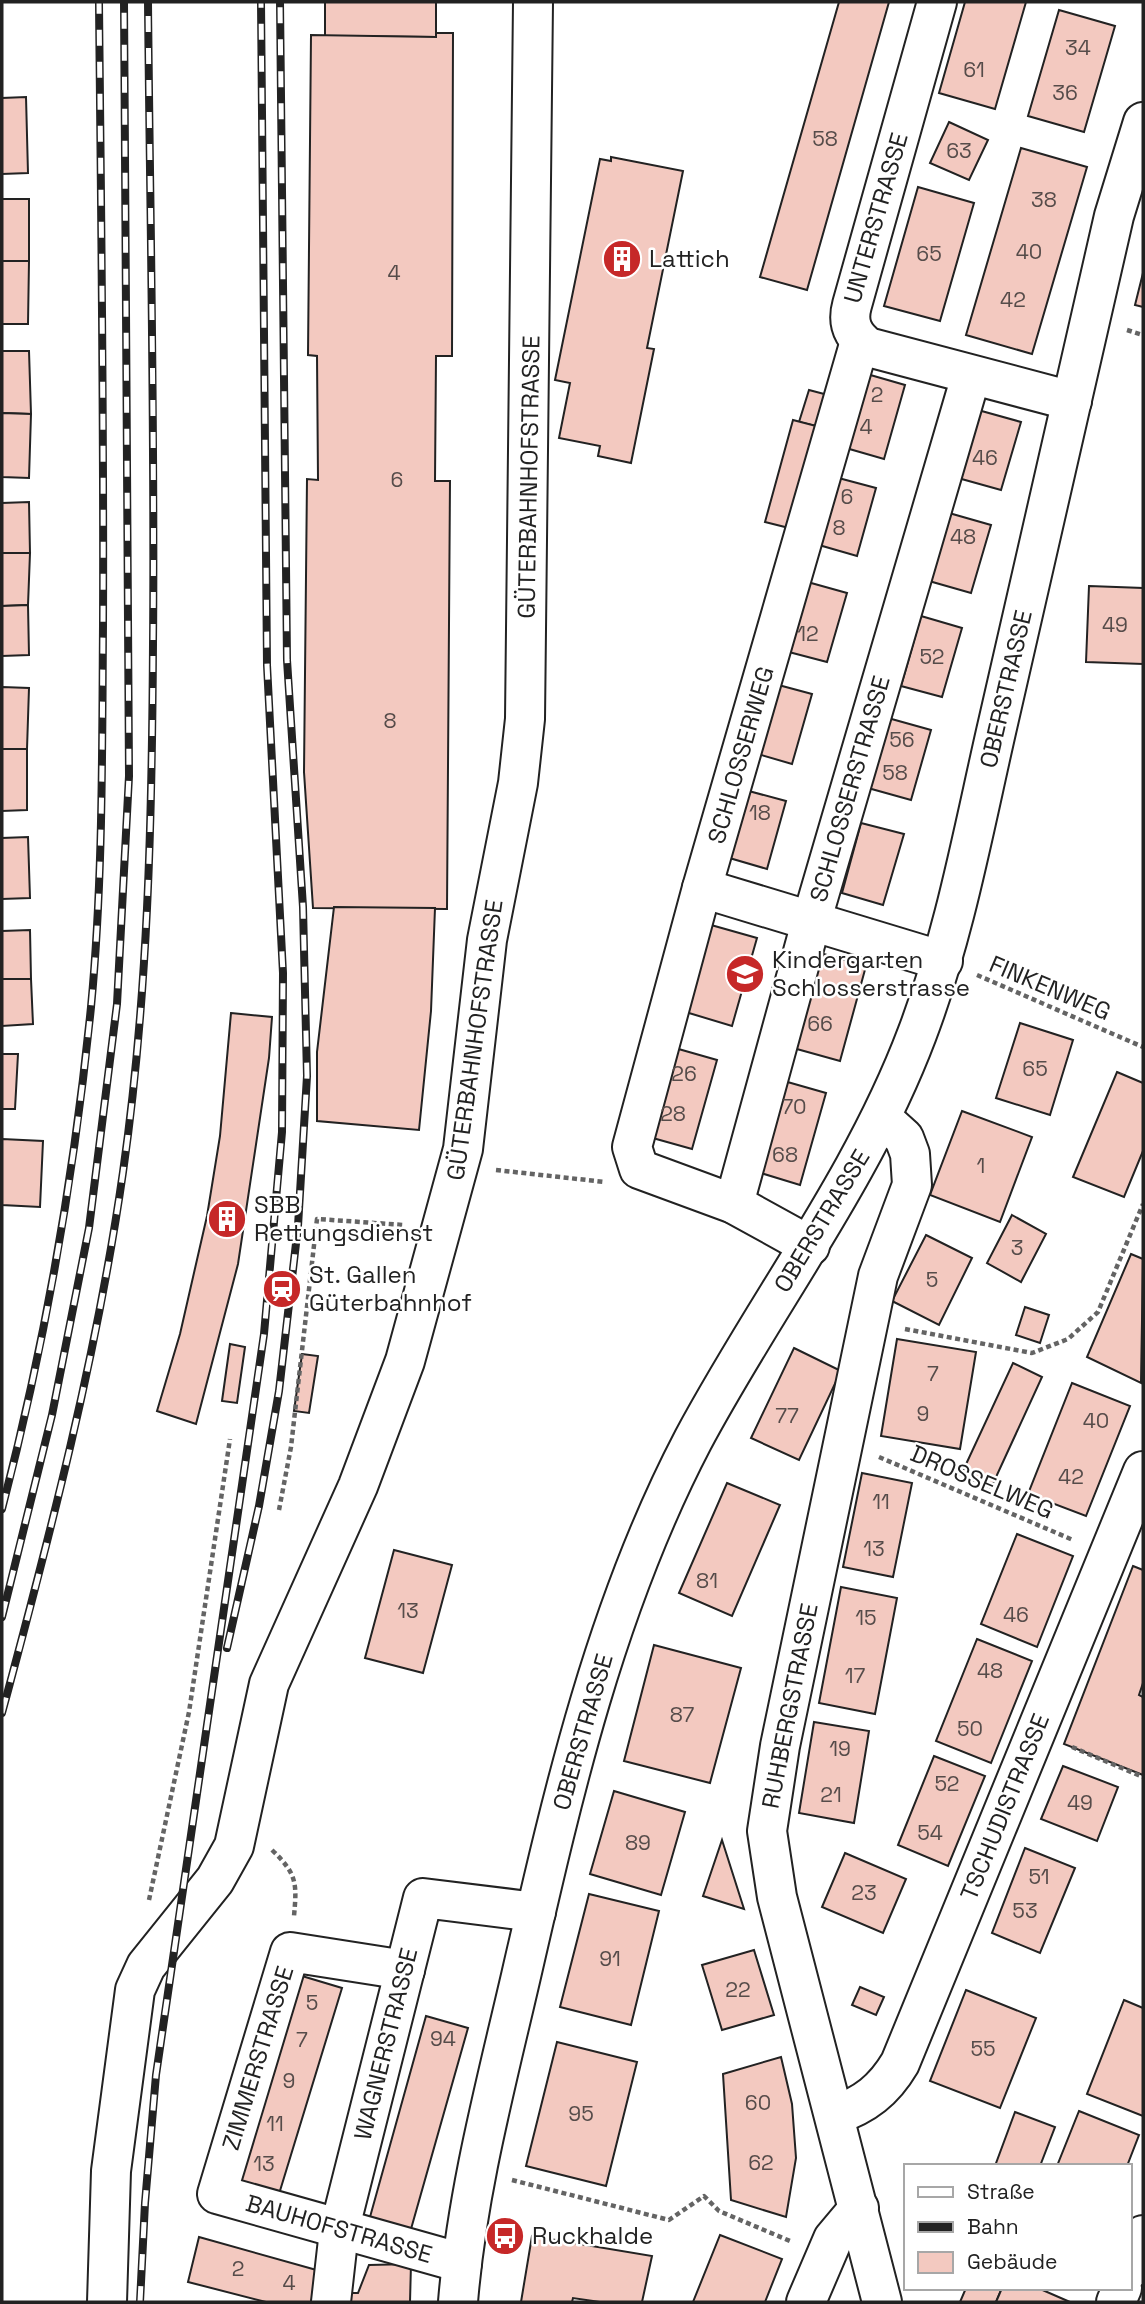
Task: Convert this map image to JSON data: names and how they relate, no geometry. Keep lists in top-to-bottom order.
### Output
{
  "streets": {
    "street": [
      "UNTERSTRASSE",
      "GÜTERBAHNHOFSTRASSE",
      "OBERSTRASSE",
      "SCHLOSSERWEG",
      "SCHLOSSERSTRASSE",
      "RUHBERGSTRASSE",
      "TSCHUDISTRASSE",
      "WAGNERSTRASSE",
      "ZIMMERSTRASSE",
      "BAUHOFSTRASSE"
    ],
    "path": ["FINKENWEG", "DROSSELWEG"]
  },
  "crossings": [
    ["UNTERSTRASSE", "OBERSTRASSE"],
    ["UNTERSTRASSE", "SCHLOSSERWEG"],
    ["UNTERSTRASSE", "SCHLOSSERSTRASSE"],
    ["OBERSTRASSE", "FINKENWEG"],
    ["OBERSTRASSE", "RUHBERGSTRASSE"],
    ["OBERSTRASSE", "WAGNERSTRASSE"],
    ["OBERSTRASSE", "BAUHOFSTRASSE"],
    ["RUHBERGSTRASSE", "TSCHUDISTRASSE"],
    ["WAGNERSTRASSE", "ZIMMERSTRASSE"],
    ["WAGNERSTRASSE", "BAUHOFSTRASSE"],
    ["ZIMMERSTRASSE", "BAUHOFSTRASSE"]
  ],
  "places": {
    "building": ["Lattich", "SBB Rettungsdienst"],
    "school or university": ["Kindergarten Schlosserstrasse"],
    "station": ["St. Gallen Güterbahnhof"],
    "bus stop": ["Ruckhalde"]
  },
  "house_numbers": [
    "34",
    "61",
    "36",
    "58",
    "63",
    "38",
    "40",
    "65",
    "4",
    "42",
    "2",
    "4",
    "46",
    "6",
    "6",
    "8",
    "48",
    "49",
    "12",
    "52",
    "8",
    "56",
    "58",
    "18",
    "66",
    "65",
    "26",
    "70",
    "28",
    "68",
    "1",
    "3",
    "5",
    "7",
    "9",
    "77",
    "40",
    "42",
    "11",
    "13",
    "81",
    "13",
    "46",
    "15",
    "48",
    "17",
    "87",
    "50",
    "19",
    "52",
    "21",
    "49",
    "54",
    "89",
    "51",
    "23",
    "53",
    "91",
    "22",
    "5",
    "94",
    "7",
    "55",
    "9",
    "60",
    "95",
    "11",
    "62",
    "13",
    "2",
    "4"
  ],
  "legend": ["Straße", "Bahn", "Gebäude"]
}
